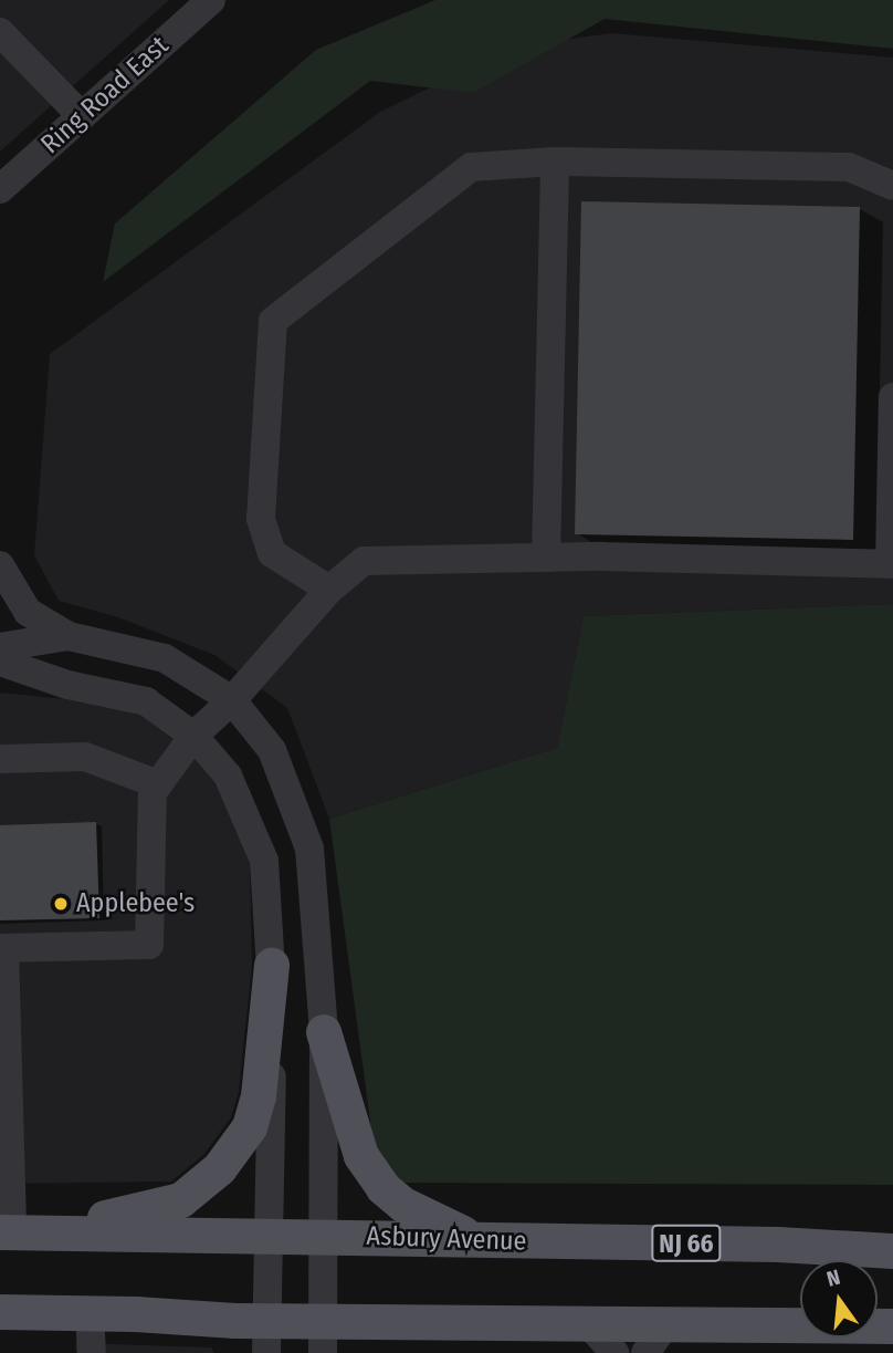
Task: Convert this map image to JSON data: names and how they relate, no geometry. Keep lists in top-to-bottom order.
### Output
{
  "streets": {
    "main road": ["Asbury Avenue", "NJ 66"],
    "street": ["Ring Road East"]
  },
  "places": ["Applebee's"],
  "north": "top"
}
